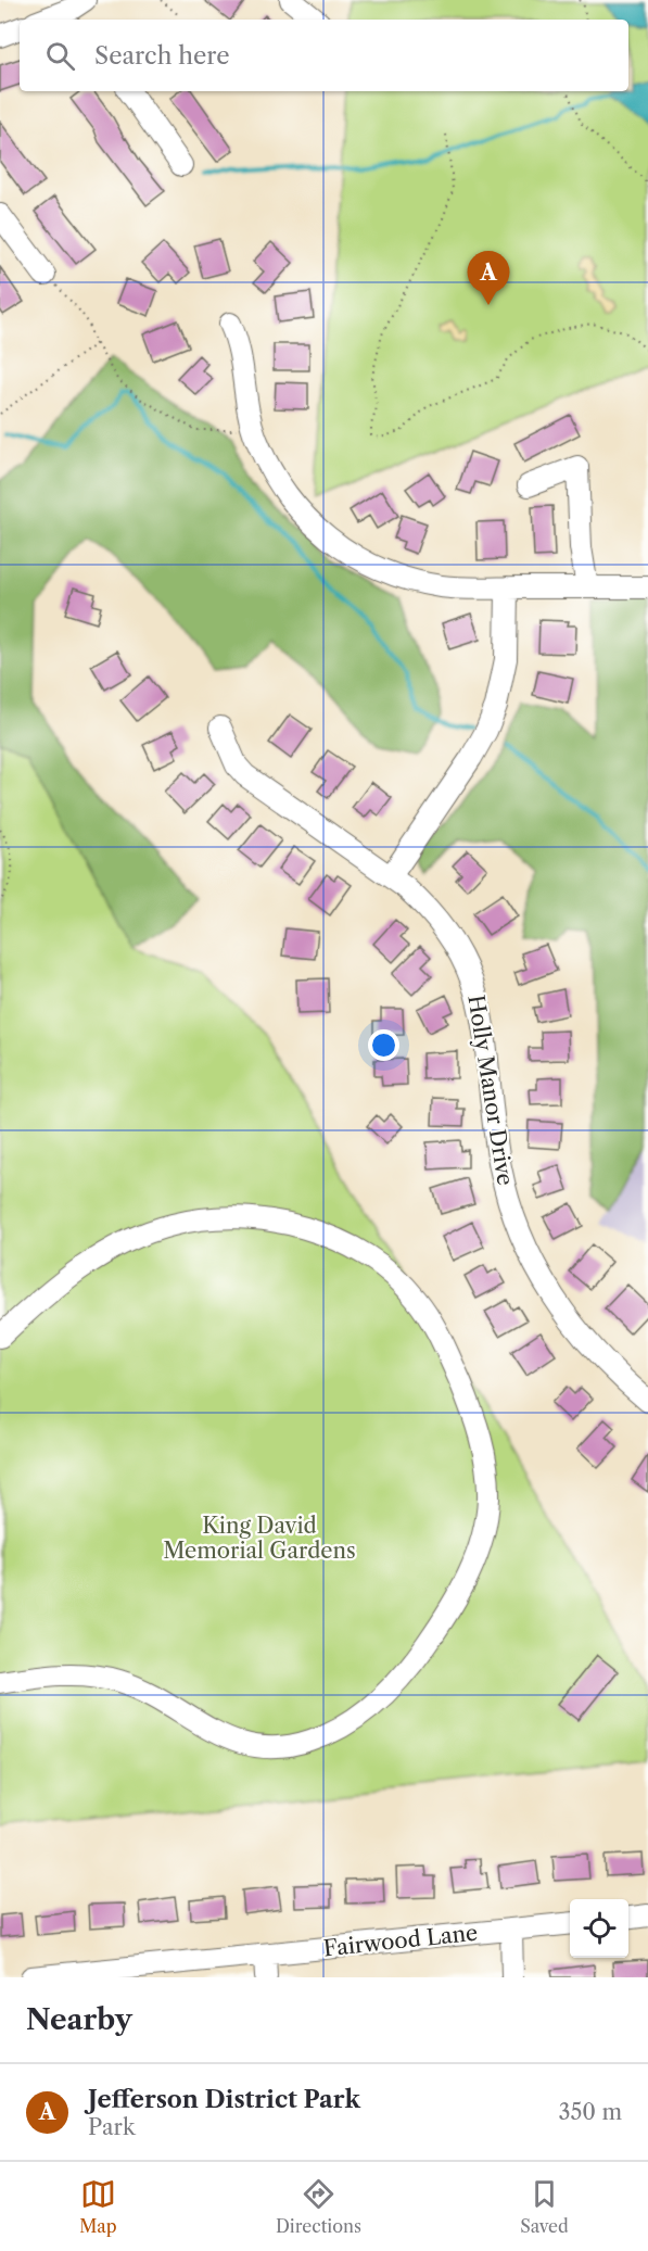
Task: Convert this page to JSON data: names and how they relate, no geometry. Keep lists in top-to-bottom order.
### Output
{
  "streets": {
    "street": ["Holly Manor Drive", "Fairwood Lane"]
  },
  "parks": ["King David Memorial Gardens"],
  "page": {
    "search": "Search here",
    "pins": "A",
    "heading": "Nearby",
    "list": [
      {
        "mark": "A",
        "name": "Jefferson District Park",
        "note": "Park",
        "value": "350 m"
      }
    ],
    "nav": ["Map", "Directions", "Saved"]
  }
}
